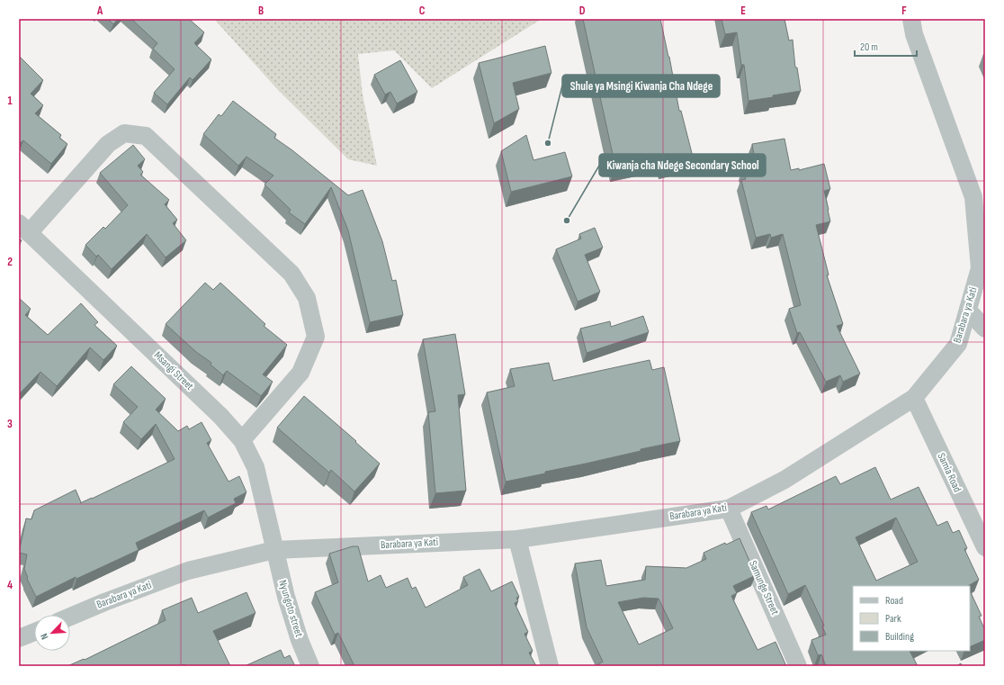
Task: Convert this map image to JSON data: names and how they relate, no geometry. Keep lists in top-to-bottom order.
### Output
{
  "streets": {
    "street": [
      "Barabara ya Kati",
      "Msangi Street",
      "Samia Road",
      "Samunge Street",
      "Nyungoto street"
    ]
  },
  "crossings": [
    ["Barabara ya Kati", "Msangi Street"],
    ["Barabara ya Kati", "Samia Road"],
    ["Barabara ya Kati", "Samunge Street"],
    ["Barabara ya Kati", "Nyungoto street"],
    ["Msangi Street", "Nyungoto street"]
  ],
  "places": ["Shule ya Msingi Kiwanja Cha Ndege", "Kiwanja cha Ndege Secondary School"],
  "legend": ["Road", "Park", "Building"],
  "scale_bar": "20 m",
  "north": "bottom left",
  "grid": {
    "columns": [
      "A",
      "B",
      "C",
      "D",
      "E",
      "F"
    ],
    "rows": [
      "1",
      "2",
      "3",
      "4"
    ]
  }
}
